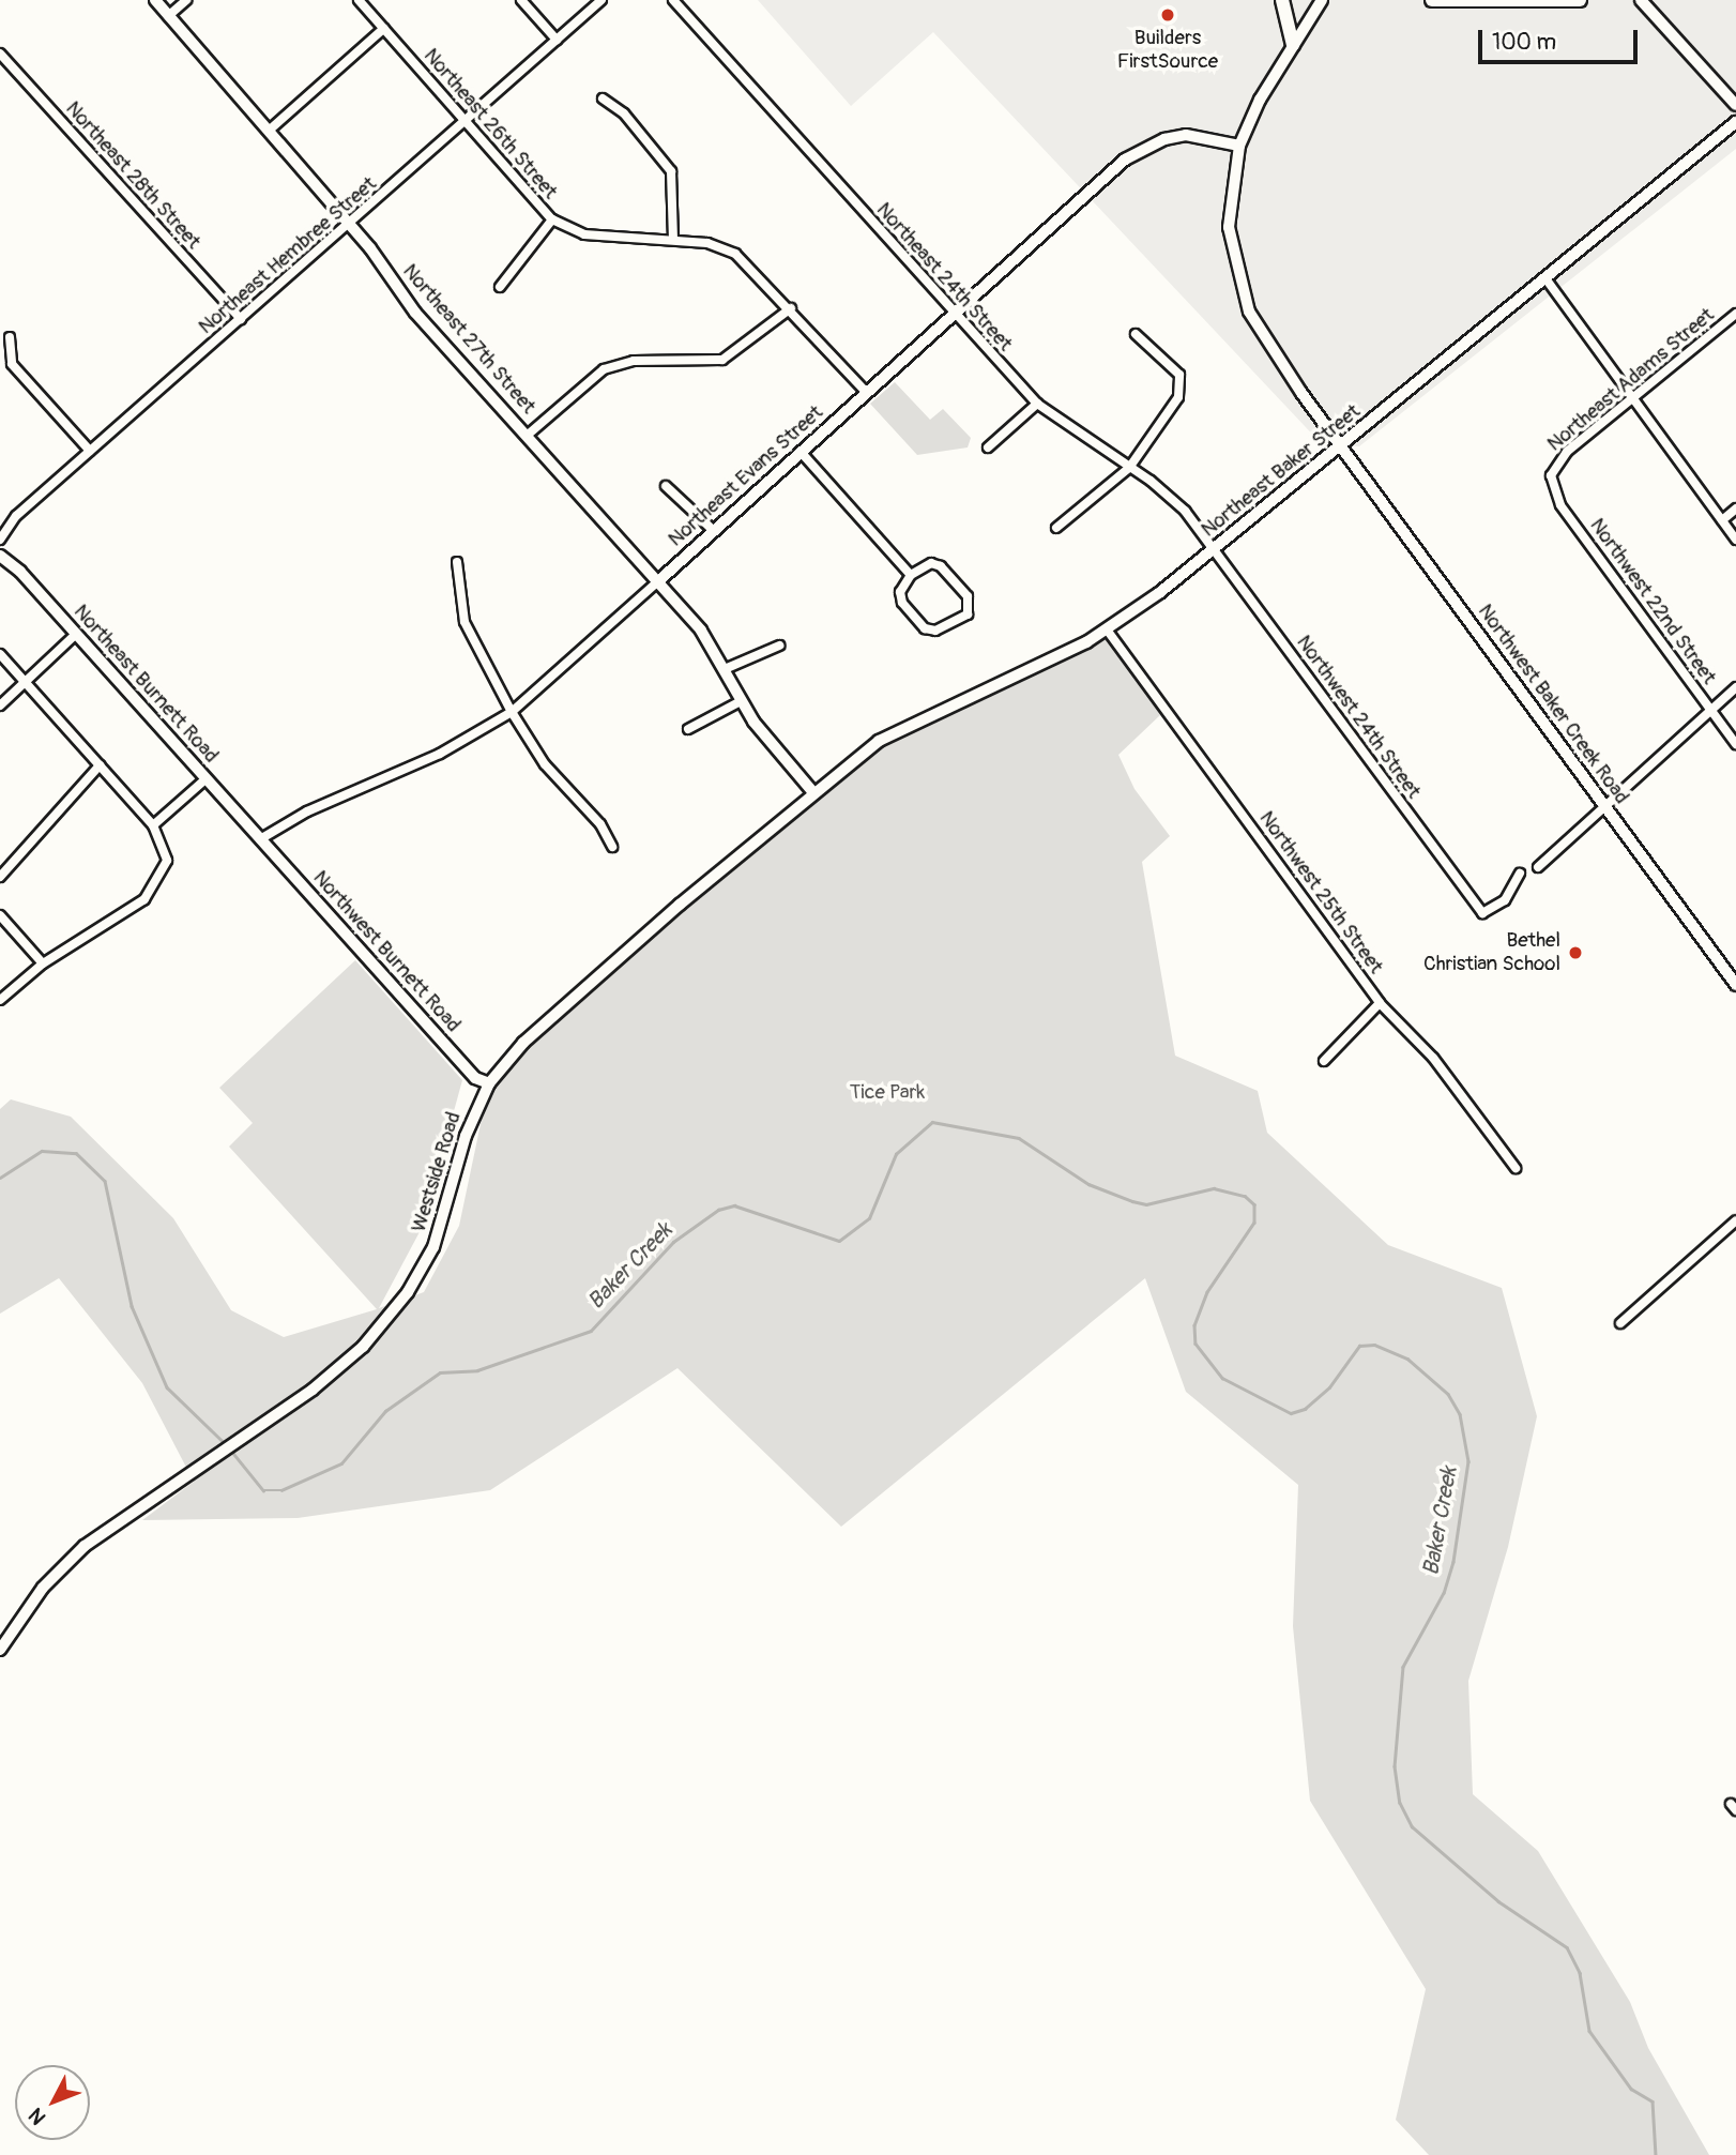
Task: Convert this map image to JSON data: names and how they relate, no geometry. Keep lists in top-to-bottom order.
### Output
{
  "streets": {
    "main road": ["Northeast Baker Street", "Northwest Baker Creek Road", "Westside Road"],
    "street": [
      "Northeast 26th Street",
      "Northeast 28th Street",
      "Northeast Hembree Street",
      "Northeast 24th Street",
      "Northeast 27th Street",
      "Northeast Adams Street",
      "Northeast Evans Street",
      "Northwest 22nd Street",
      "Northeast Burnett Road",
      "Northwest 24th Street",
      "Northwest 25th Street",
      "Northwest Burnett Road"
    ]
  },
  "crossings": [
    ["Northeast 26th Street", "Northeast Hembree Street"],
    ["Northeast 26th Street", "Northeast Evans Street"],
    ["Northeast 28th Street", "Northeast Hembree Street"],
    ["Northeast Hembree Street", "Northeast 27th Street"],
    ["Northeast 24th Street", "Northeast Baker Street"],
    ["Northeast 24th Street", "Northeast Evans Street"],
    ["Northeast 24th Street", "Northwest 24th Street"],
    ["Northeast 27th Street", "Northeast Baker Street"],
    ["Northeast 27th Street", "Northeast Evans Street"],
    ["Northeast 27th Street", "Westside Road"],
    ["Northeast Adams Street", "Northwest 22nd Street"],
    ["Northeast Baker Street", "Northwest Baker Creek Road"],
    ["Northeast Baker Street", "Northwest 24th Street"],
    ["Northeast Baker Street", "Northwest 25th Street"],
    ["Northeast Baker Street", "Westside Road"],
    ["Northeast Evans Street", "Northeast Burnett Road"],
    ["Northeast Evans Street", "Northwest Baker Creek Road"],
    ["Northeast Evans Street", "Northwest Burnett Road"],
    ["Northeast Burnett Road", "Northwest Burnett Road"],
    ["Northwest Burnett Road", "Westside Road"]
  ],
  "water": ["Baker Creek"],
  "parks": ["Tice Park"],
  "places": ["Builders FirstSource", "Bethel Christian School"],
  "scale_bar": "100 m",
  "north": "bottom left"
}
